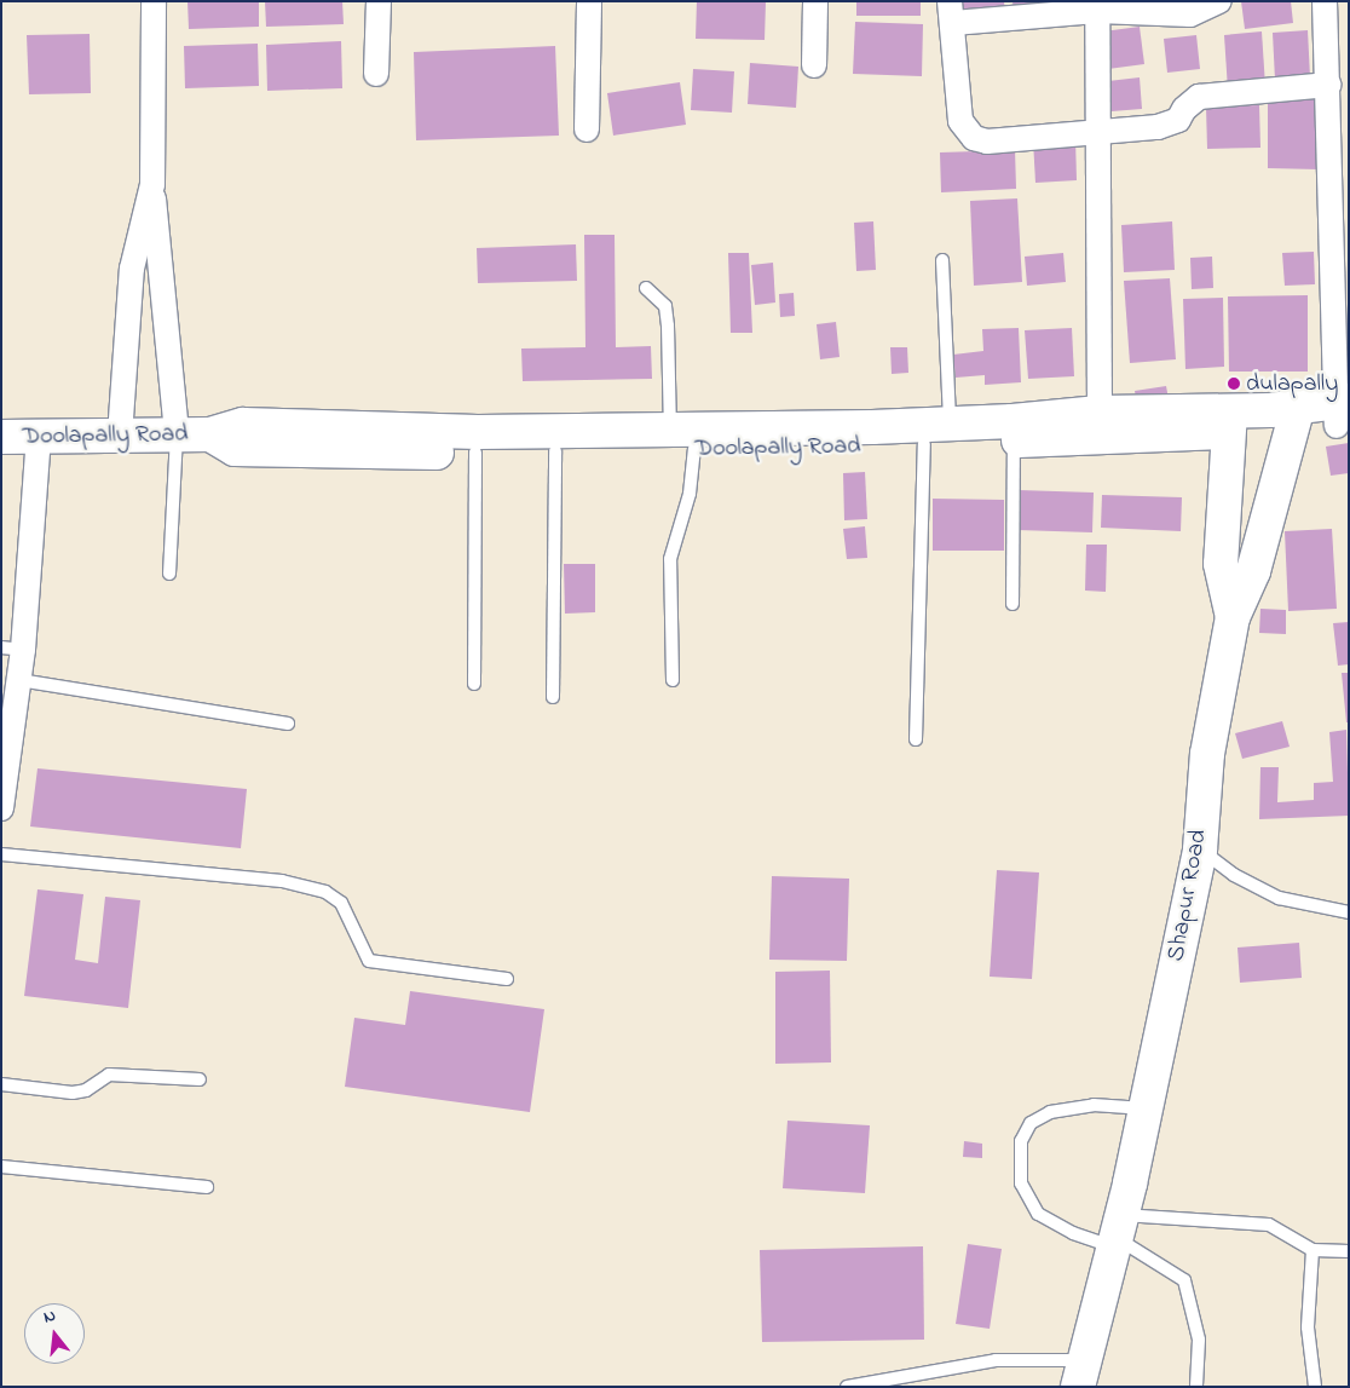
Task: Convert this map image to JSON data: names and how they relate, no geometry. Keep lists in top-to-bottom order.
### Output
{
  "streets": {
    "main road": ["Doolapally Road", "Shapur Road"]
  },
  "crossings": [
    ["Doolapally Road", "Shapur Road"]
  ],
  "places": ["dulapally"],
  "north": "top"
}
